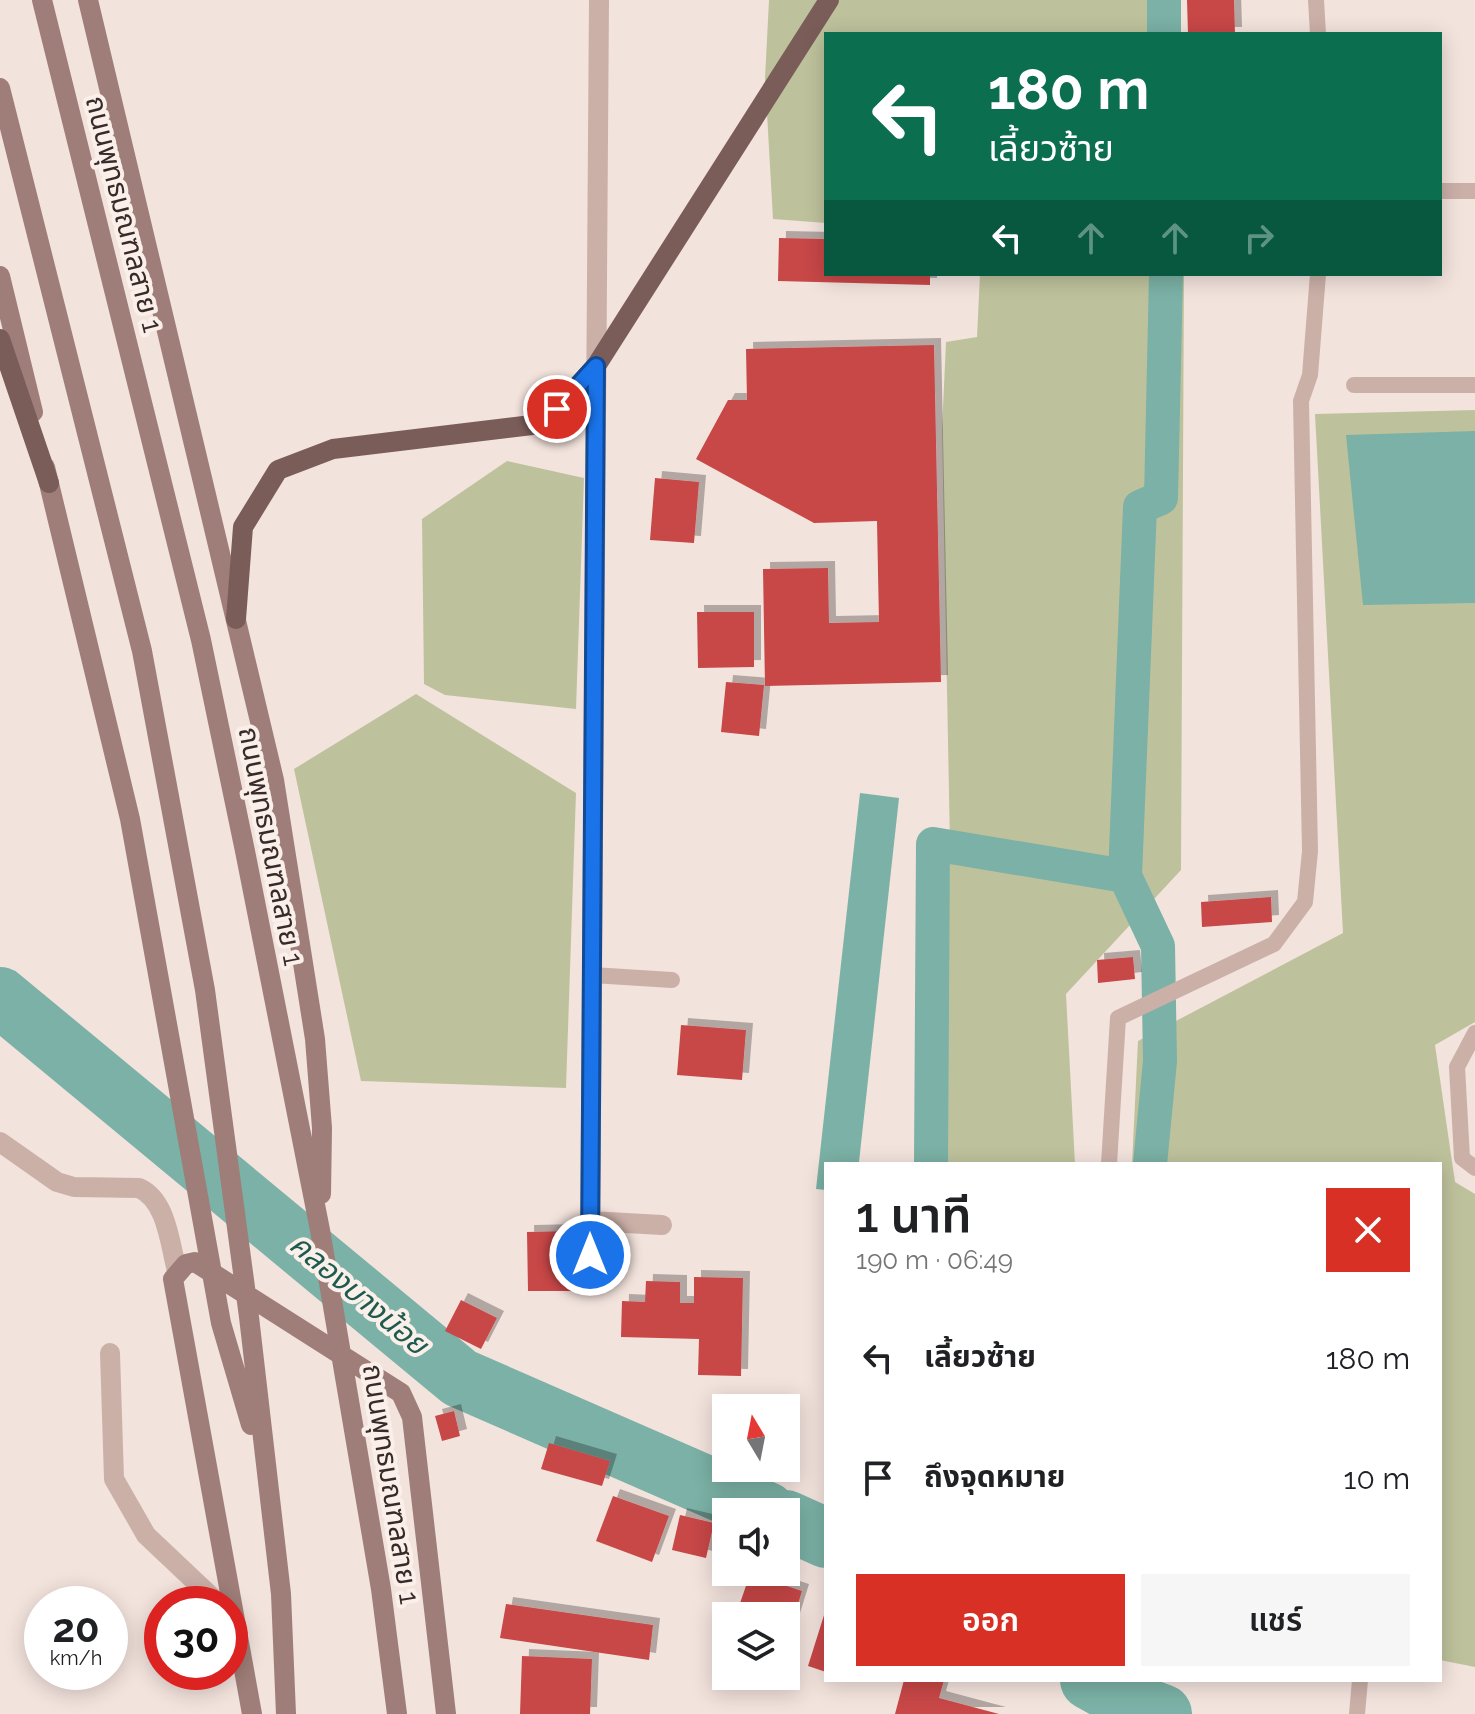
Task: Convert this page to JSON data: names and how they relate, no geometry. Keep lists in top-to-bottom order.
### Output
{
  "streets": {
    "main road": ["ถนนพุทธมณฑลสาย 1"]
  },
  "water": ["คลองบางน้อย"],
  "north": "top",
  "page": {
    "turn": ["180 m", "เลี้ยวซ้าย"],
    "heading": ["1 นาที", "190 m · 06:49"],
    "list": [
      {
        "name": "เลี้ยวซ้าย",
        "value": "180 m"
      },
      {
        "name": "ถึงจุดหมาย",
        "value": "10 m"
      }
    ],
    "buttons": ["ออก", "แชร์"],
    "speed": "20 km/h",
    "limit": "30"
  }
}
